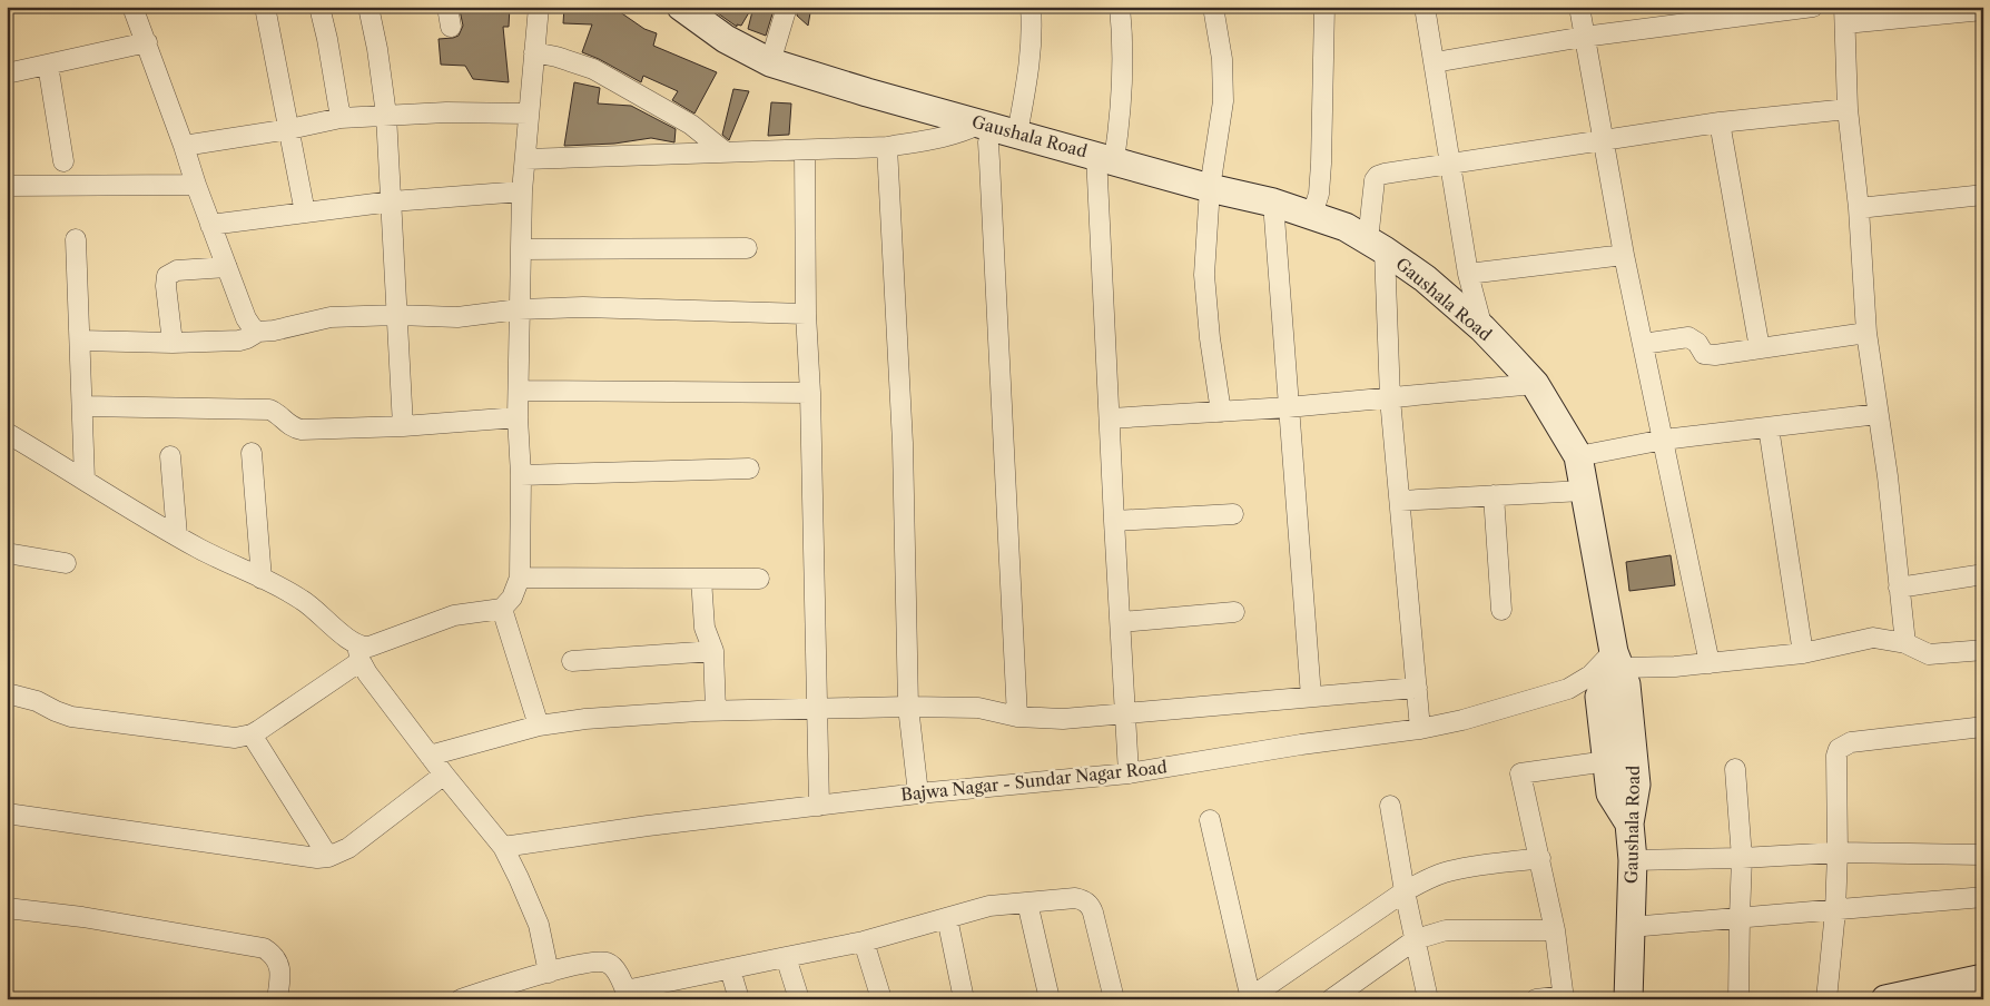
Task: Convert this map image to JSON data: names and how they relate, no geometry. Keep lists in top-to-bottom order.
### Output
{
  "streets": {
    "street": ["Gaushala Road", "Bajwa Nagar - Sundar Nagar Road"]
  },
  "crossings": [
    ["Gaushala Road", "Bajwa Nagar - Sundar Nagar Road"]
  ]
}
